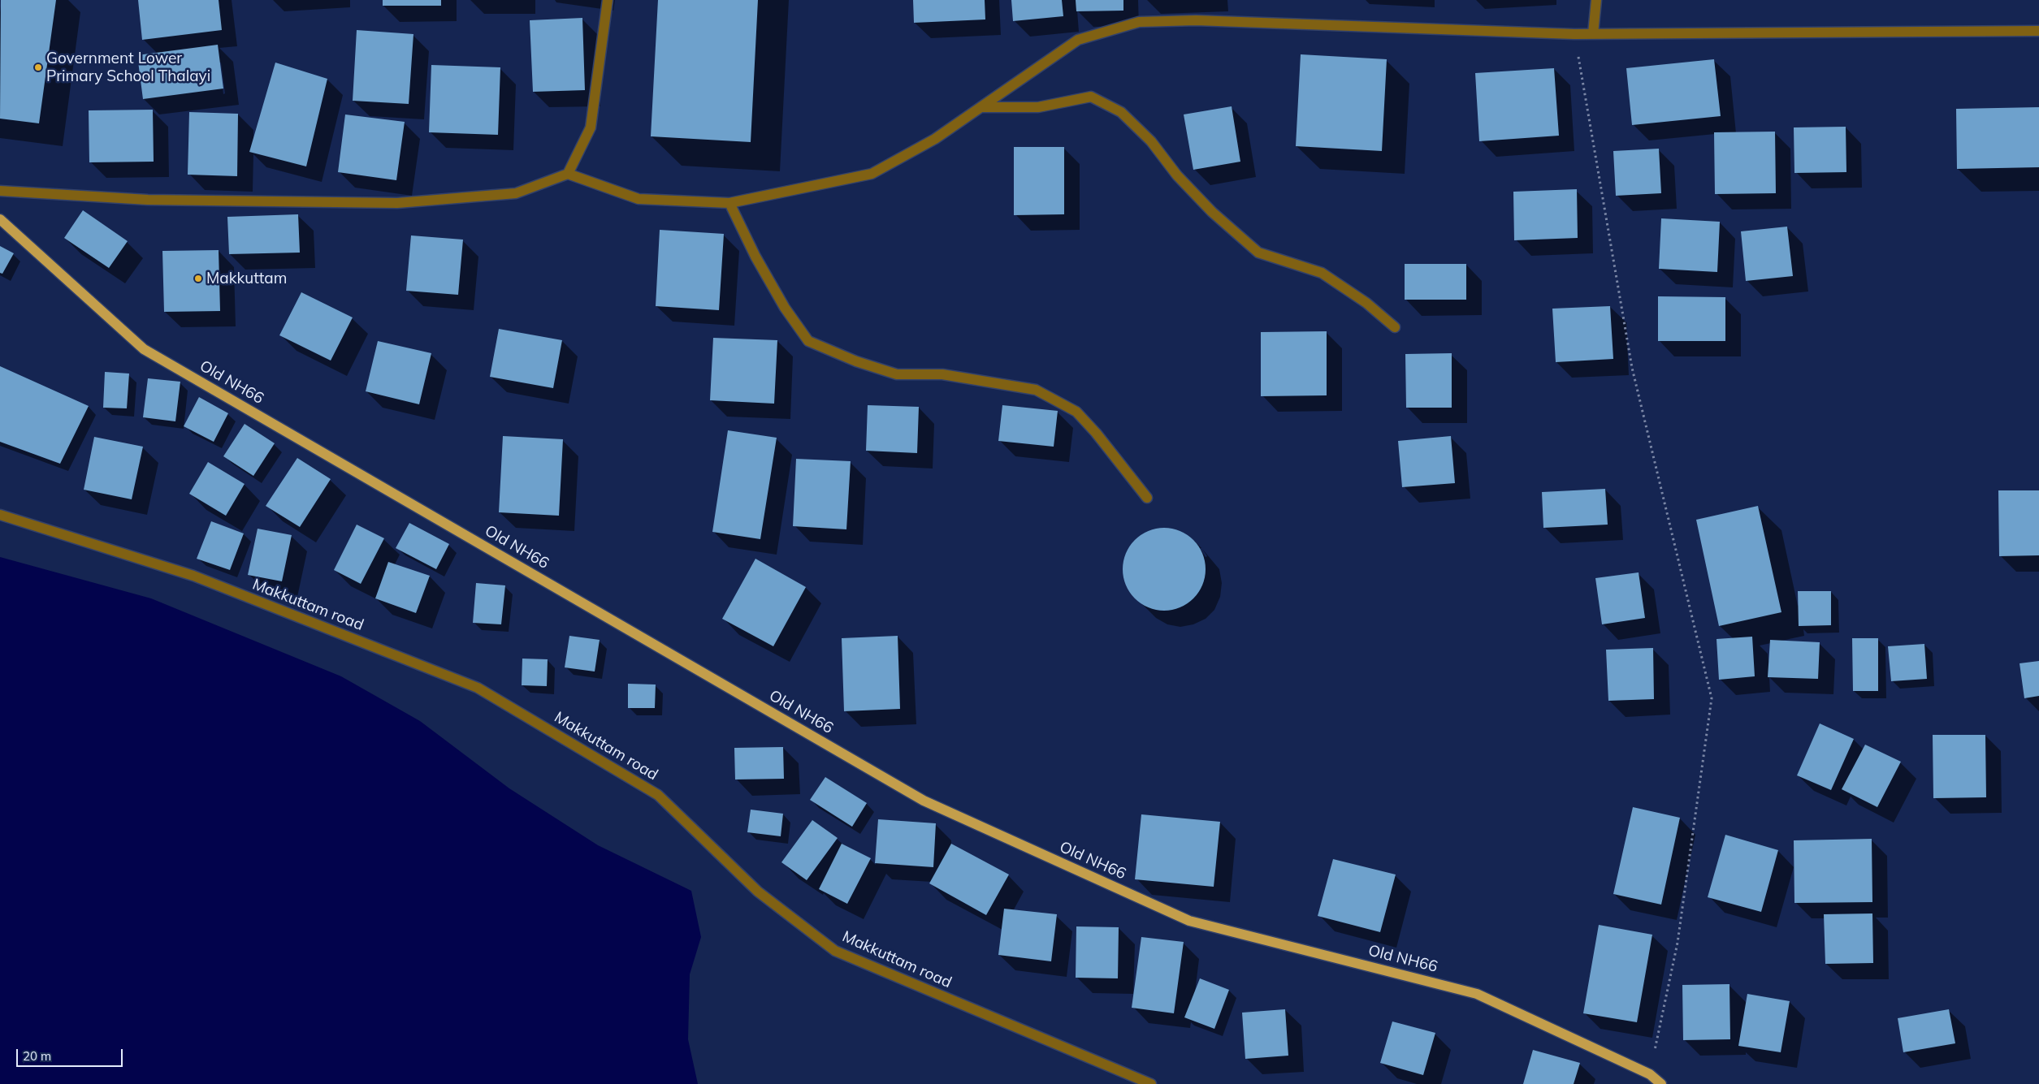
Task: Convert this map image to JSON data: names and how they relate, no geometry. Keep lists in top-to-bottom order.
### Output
{
  "streets": {
    "main road": ["Old NH66"],
    "street": ["Makkuttam road"]
  },
  "places": ["Government Lower Primary School Thalayi", "Makkuttam"],
  "scale_bar": "20 m"
}
